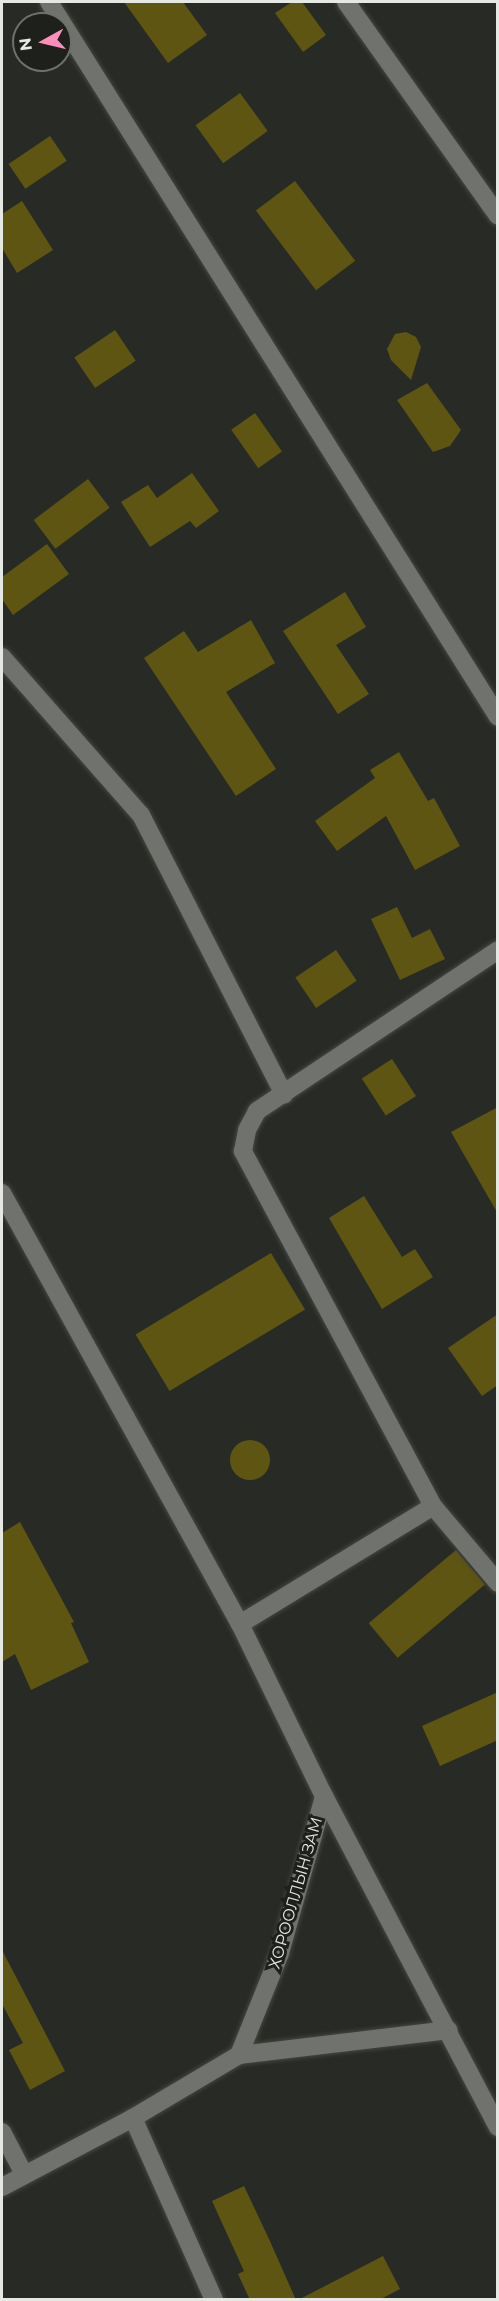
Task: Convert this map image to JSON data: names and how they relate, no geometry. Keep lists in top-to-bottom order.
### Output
{
  "streets": {
    "street": ["ХОРООЛЛЫН ЗАМ"]
  },
  "north": "left"
}
